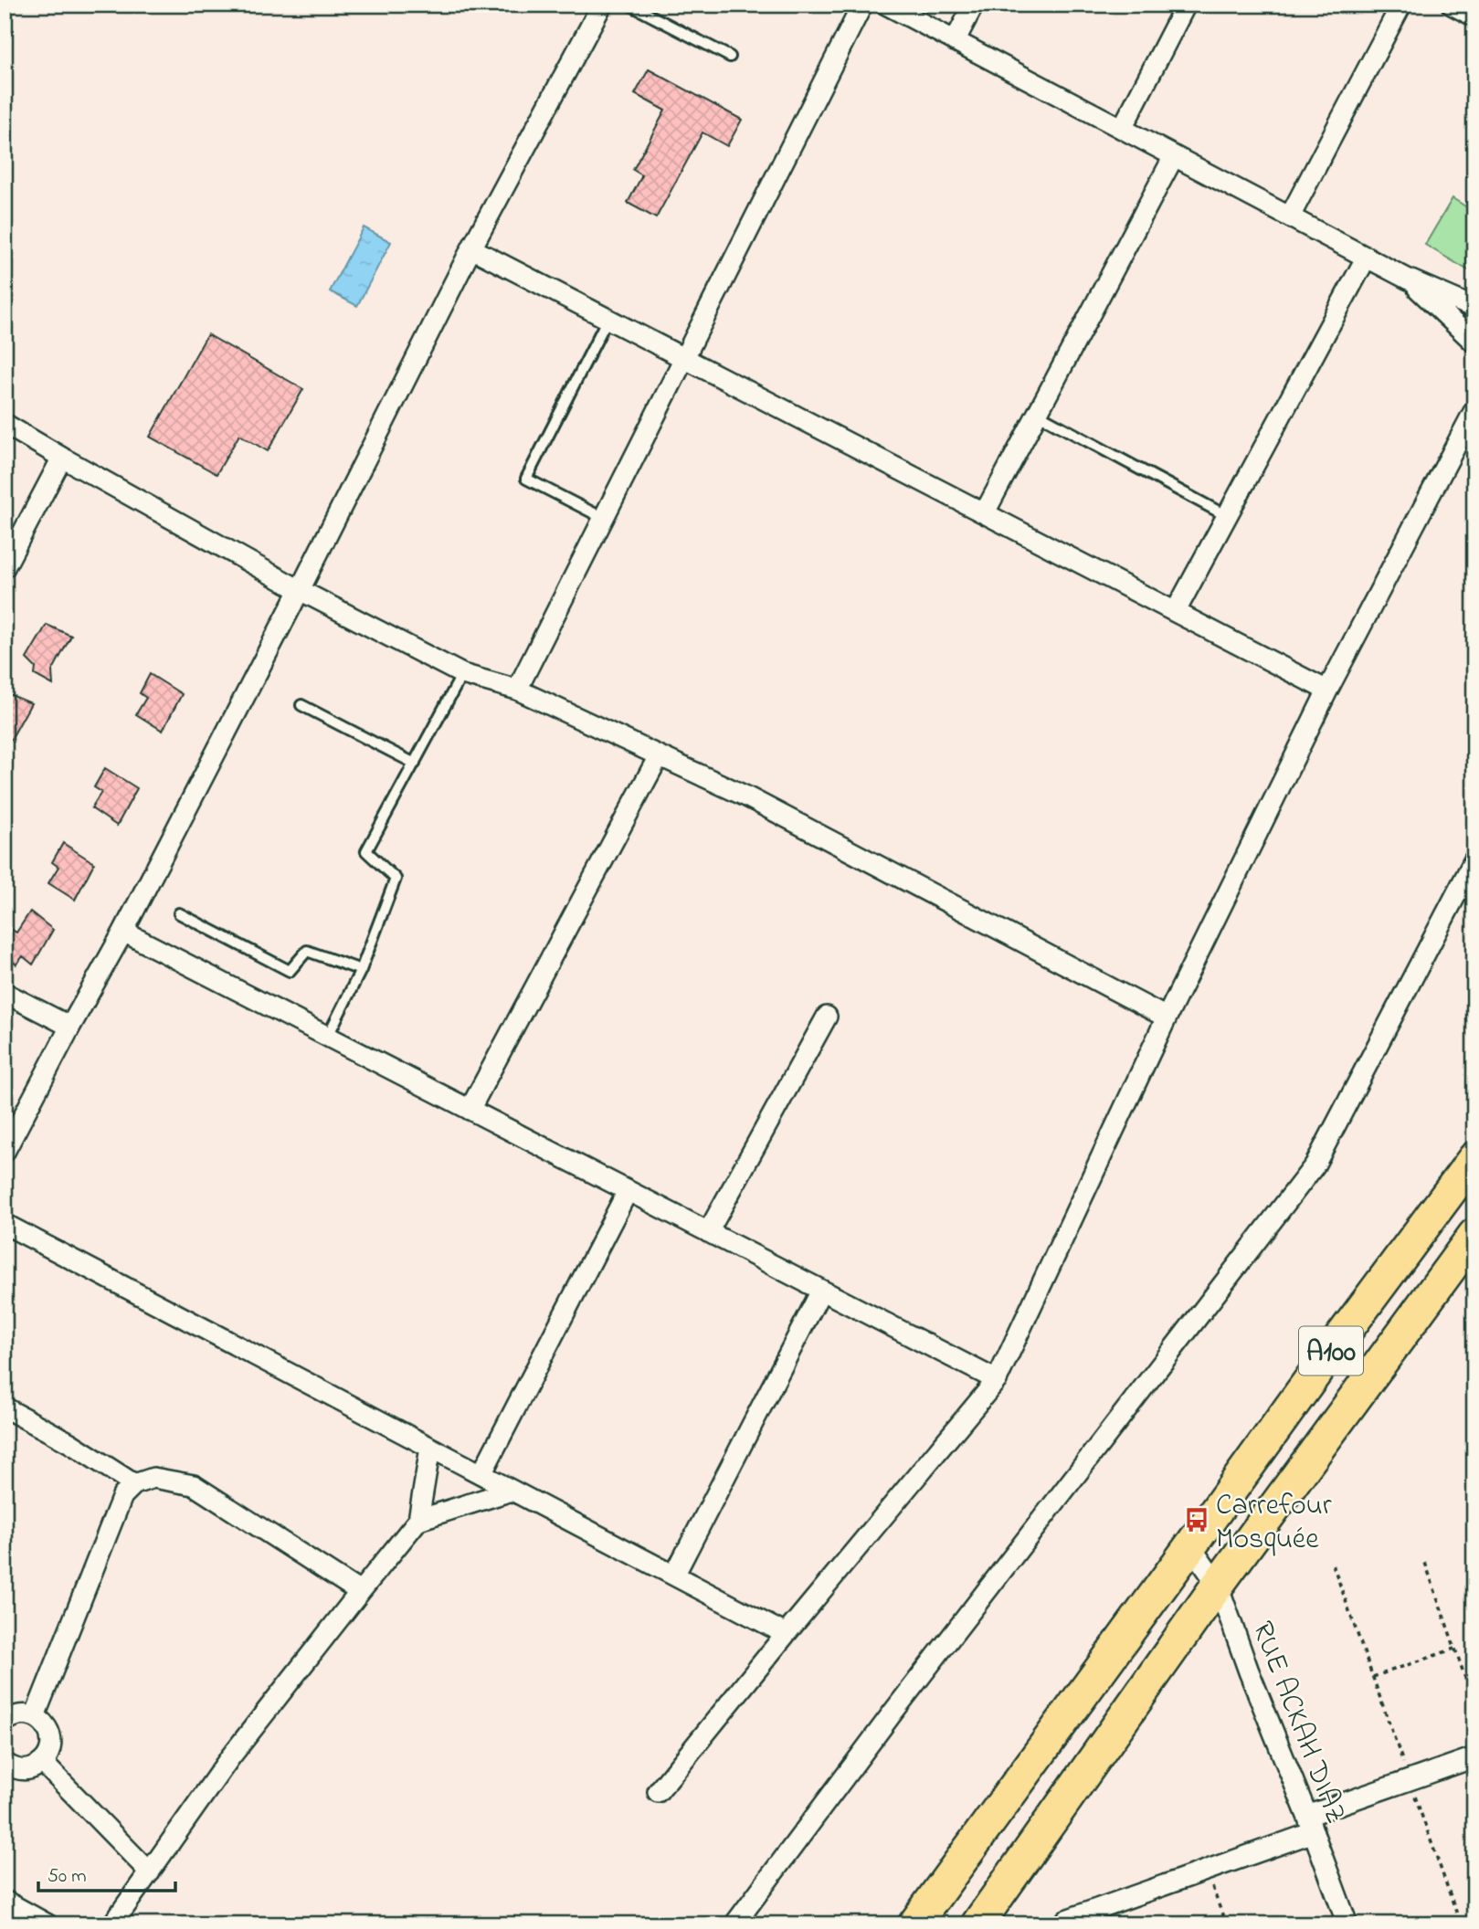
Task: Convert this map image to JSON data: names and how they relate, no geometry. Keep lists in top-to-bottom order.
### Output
{
  "streets": {
    "highway": ["A100"],
    "street": ["RUE ACKAH DIAZ"]
  },
  "crossings": [
    ["A100", "RUE ACKAH DIAZ"]
  ],
  "places": {
    "bus stop": ["Carrefour Mosquée"]
  },
  "scale_bar": "50 m"
}
